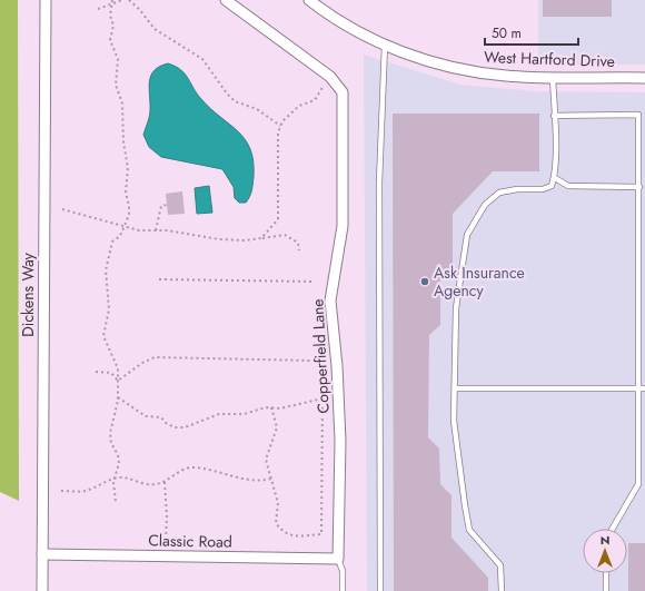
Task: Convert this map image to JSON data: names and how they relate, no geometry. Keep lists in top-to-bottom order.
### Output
{
  "streets": {
    "street": [
      "West Hartford Drive",
      "Dickens Way",
      "Copperfield Lane",
      "Classic Road"
    ]
  },
  "crossings": [
    ["Dickens Way", "Classic Road"],
    ["Copperfield Lane", "Classic Road"]
  ],
  "places": ["Ask Insurance Agency"],
  "scale_bar": "50 m",
  "north": "top"
}
